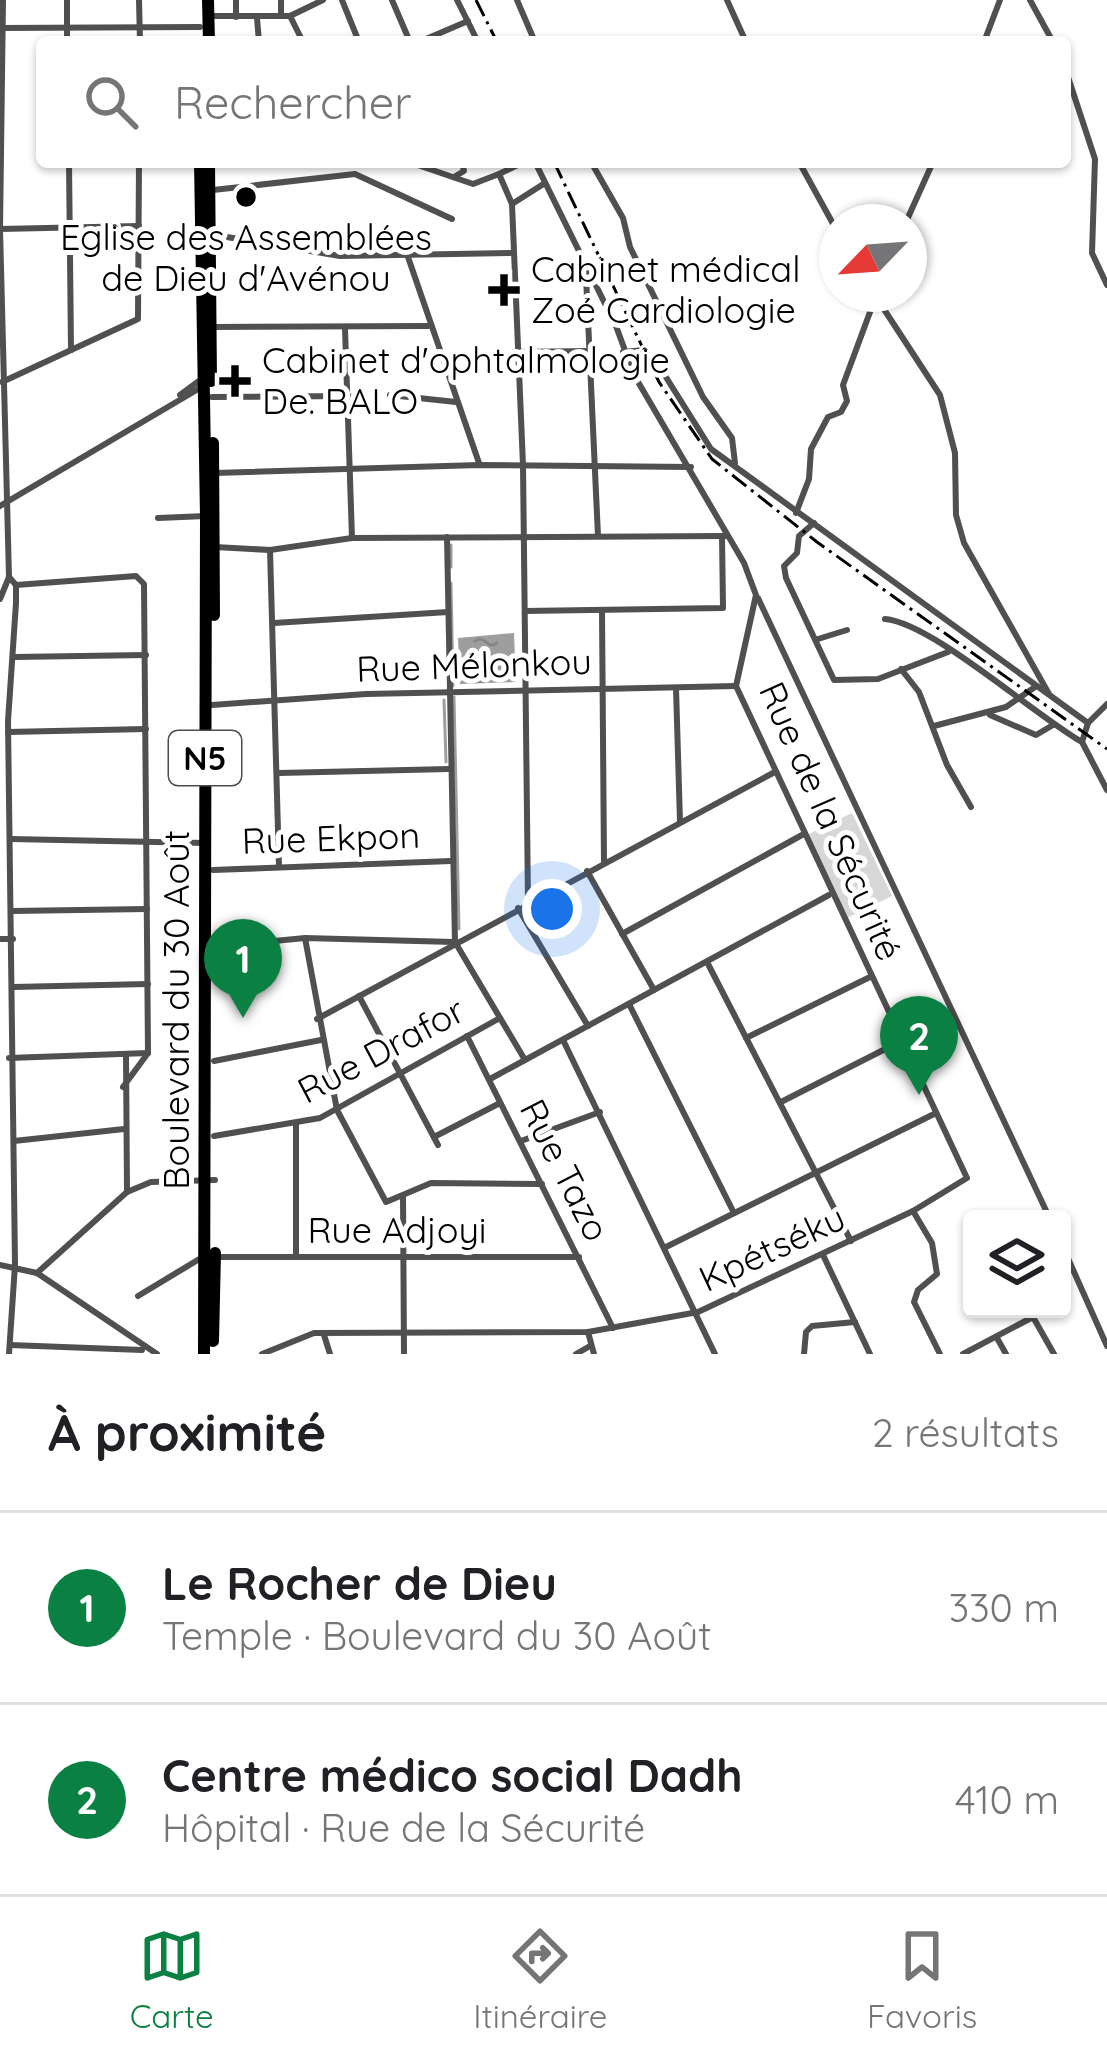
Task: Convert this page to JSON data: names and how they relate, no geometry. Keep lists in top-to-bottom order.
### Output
{
  "streets": {
    "highway": ["N5", "Boulevard du 30 Août"],
    "street": [
      "Rue Mélonkou",
      "Rue de la Sécurité",
      "Rue Ekpon",
      "Rue Drafor",
      "Rue Tazo",
      "Rue Adjoyi",
      "Kpétséku"
    ]
  },
  "crossings": [
    ["Rue Mélonkou", "Rue de la Sécurité"],
    ["Rue Mélonkou", "Boulevard du 30 Août"],
    ["Rue de la Sécurité", "Kpétséku"],
    ["Rue Ekpon", "Boulevard du 30 Août"],
    ["Boulevard du 30 Août", "Rue Drafor"],
    ["Boulevard du 30 Août", "Rue Adjoyi"],
    ["Rue Drafor", "Rue Tazo"],
    ["Rue Tazo", "Rue Adjoyi"],
    ["Rue Tazo", "Kpétséku"]
  ],
  "places": {
    "other": ["Eglise des Assemblées de Dieu d'Avénou"],
    "health": ["Cabinet médical Zoé Cardiologie", "Cabinet d'ophtalmologie De. BALO"]
  },
  "north": "bottom left",
  "page": {
    "search": "Rechercher",
    "pins": ["1", "2"],
    "heading": ["À proximité", "2 résultats"],
    "list": [
      {
        "mark": "1",
        "name": "Le Rocher de Dieu",
        "note": "Temple · Boulevard du 30 Août",
        "value": "330 m"
      },
      {
        "mark": "2",
        "name": "Centre médico social Dadh",
        "note": "Hôpital · Rue de la Sécurité",
        "value": "410 m"
      }
    ],
    "nav": ["Carte", "Itinéraire", "Favoris"]
  }
}
